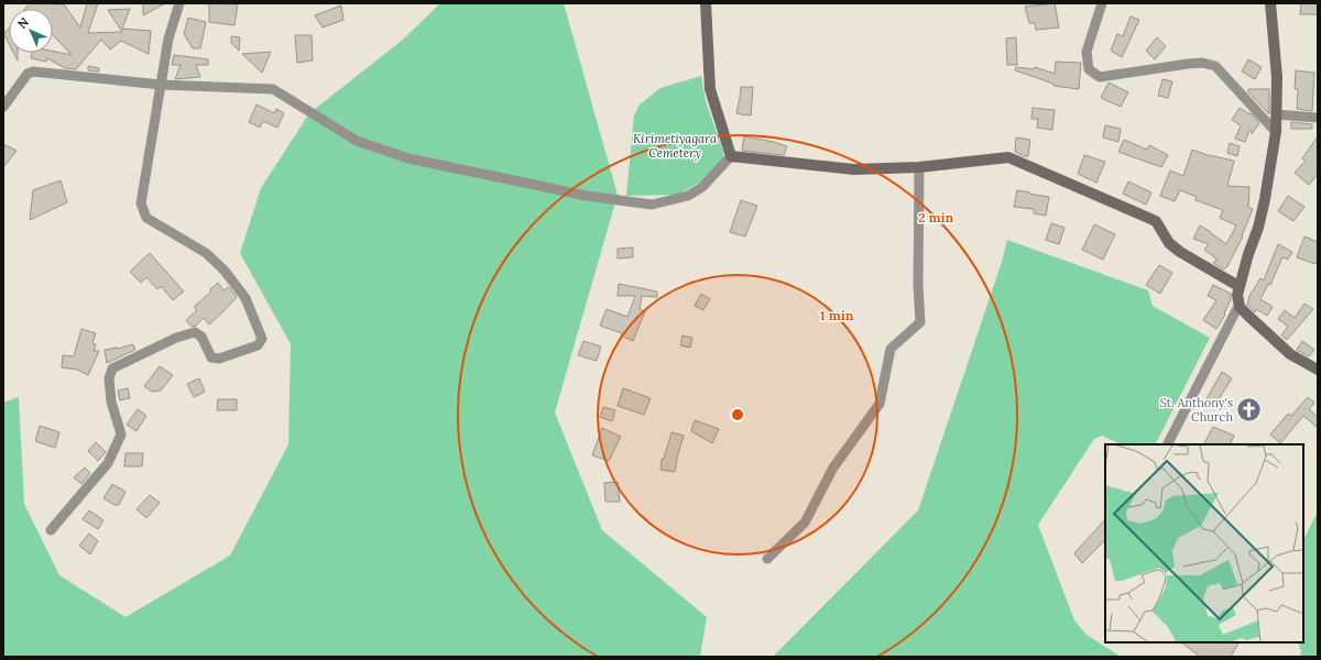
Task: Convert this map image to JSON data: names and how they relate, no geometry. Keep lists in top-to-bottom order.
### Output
{
  "parks": ["Kirimetiyagara Cemetery"],
  "places": {
    "church": ["St. Anthony's Church"]
  },
  "north": "top left",
  "rings": ["2 min", "1 min"]
}
